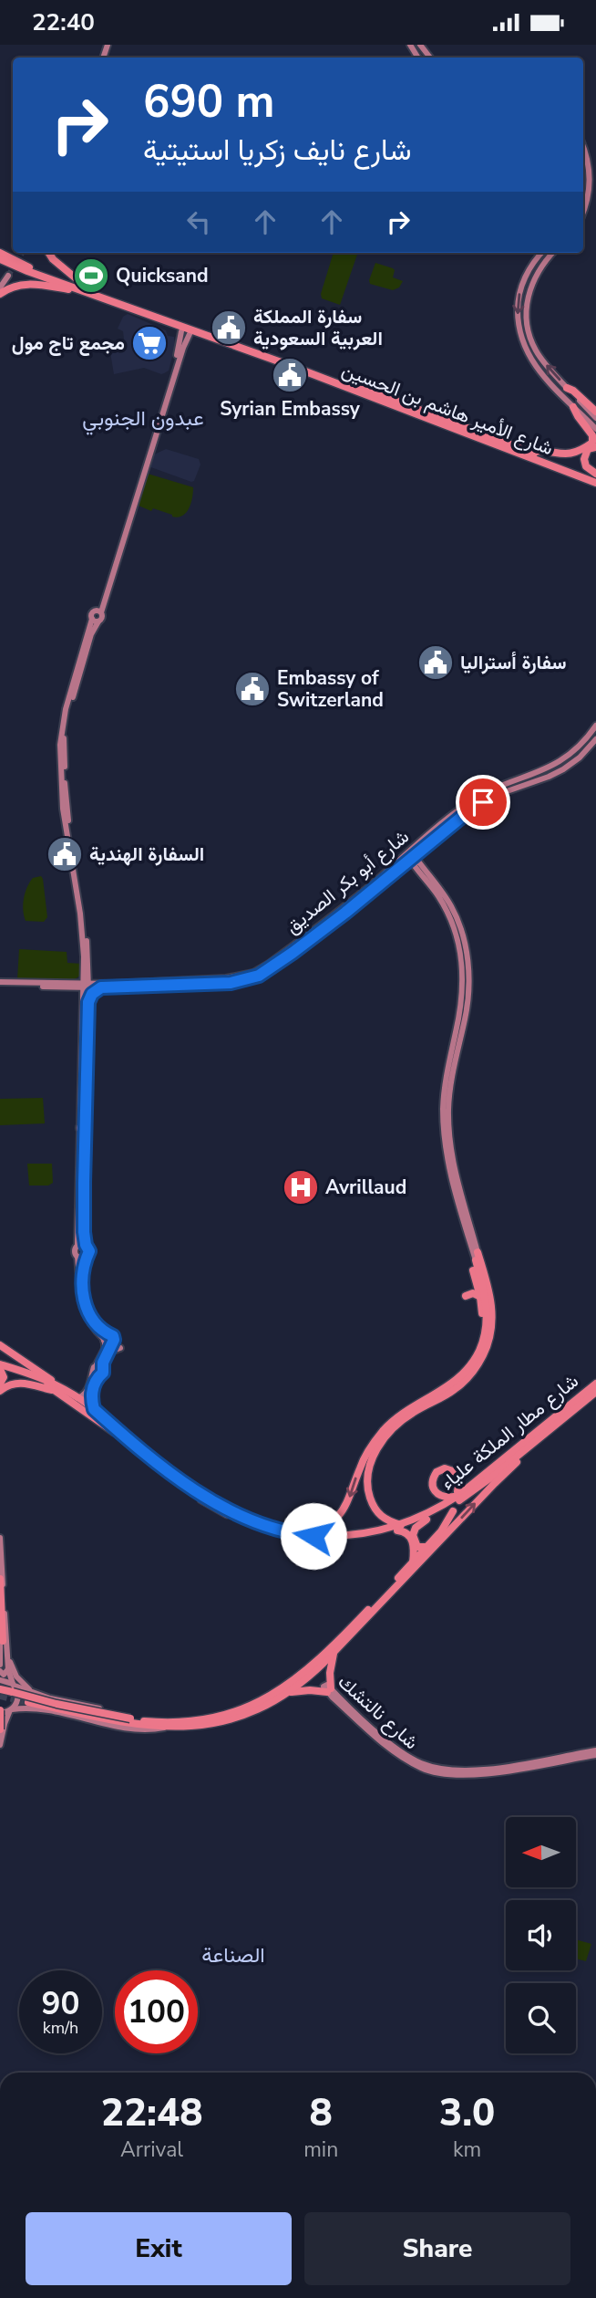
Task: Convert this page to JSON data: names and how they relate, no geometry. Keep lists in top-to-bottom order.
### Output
{
  "streets": {
    "highway": ["شارع الأمير هاشم بن الحسين", "شارع مطار الملكة علياء"],
    "main road": ["شارع أبو بكر الصديق", "شارع نالتشك"]
  },
  "districts": ["عبدون الجنوبي", "الصناعة"],
  "places": {
    "sports": ["Quicksand"],
    "public building": [
      "سفارة المملكة العربية السعودية",
      "Syrian Embassy",
      "سفارة أستراليا",
      "Embassy of Switzerland",
      "السفارة الهندية"
    ],
    "supermarket": ["مجمع تاج مول"],
    "hospital": ["Avrillaud"]
  },
  "north": "left",
  "page": {
    "status": "22:40",
    "turn": ["690 m", "شارع نايف زكريا استيتية"],
    "speed": "90 km/h",
    "limit": "100",
    "eta": [
      "22:48",
      "Arrival",
      "8",
      "min",
      "3.0",
      "km"
    ],
    "buttons": ["Exit", "Share"]
  }
}
